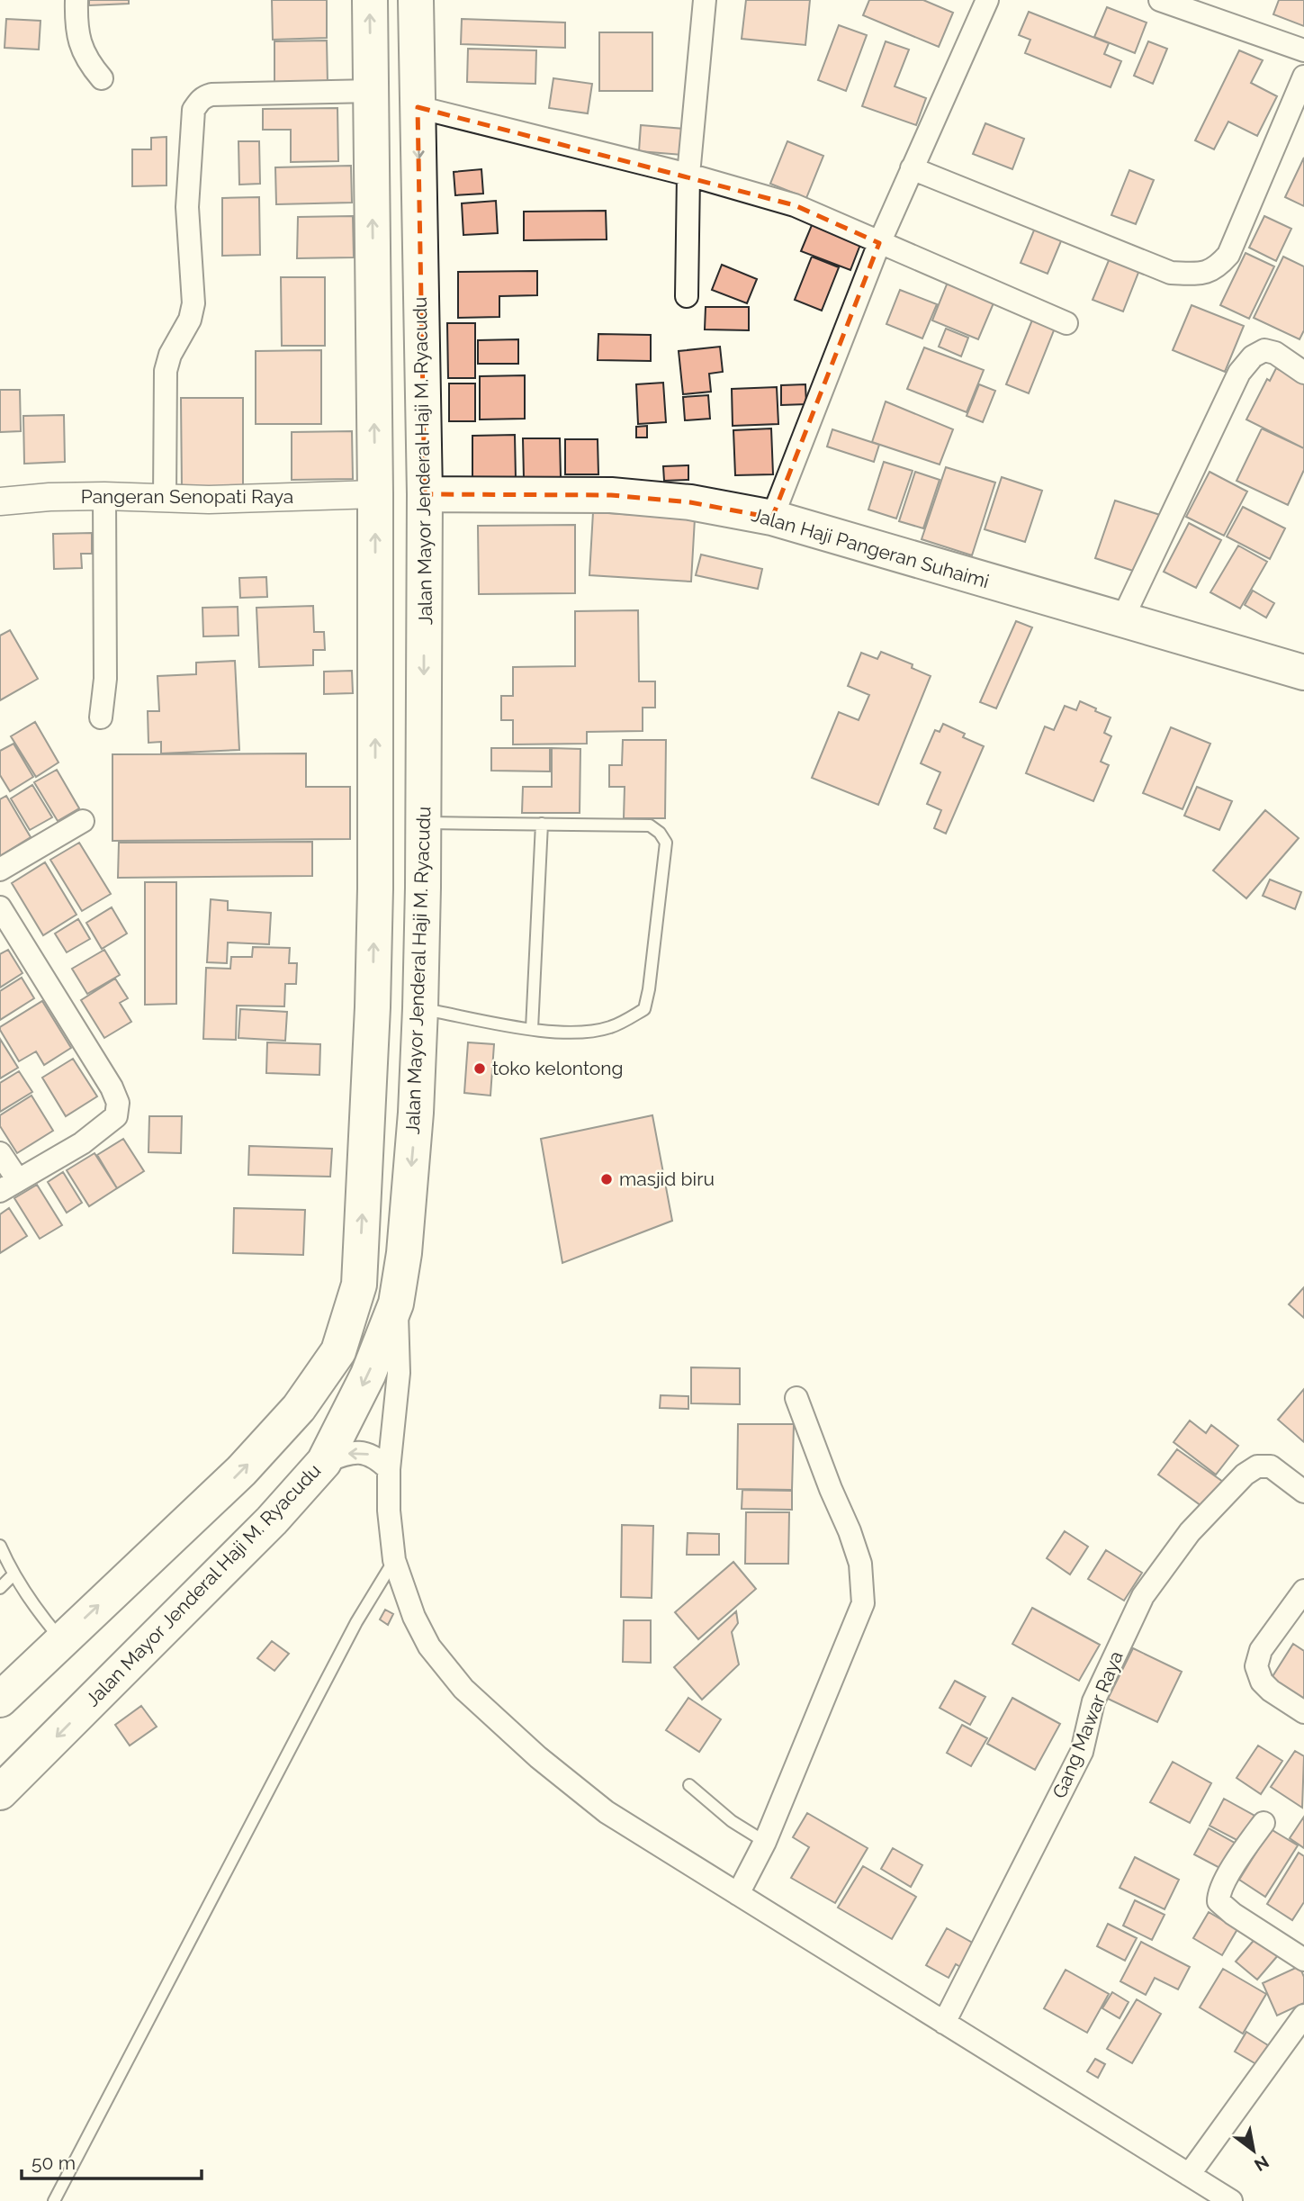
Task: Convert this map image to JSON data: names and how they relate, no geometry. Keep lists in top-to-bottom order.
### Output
{
  "streets": {
    "main road": ["Jalan Mayor Jenderal Haji M. Ryacudu", "Jalan Haji Pangeran Suhaimi"],
    "street": ["Pangeran Senopati Raya", "Gang Mawar Raya"]
  },
  "crossings": [
    ["Jalan Mayor Jenderal Haji M. Ryacudu", "Jalan Haji Pangeran Suhaimi"]
  ],
  "places": ["toko kelontong", "masjid biru"],
  "scale_bar": "50 m",
  "north": "bottom right"
}
